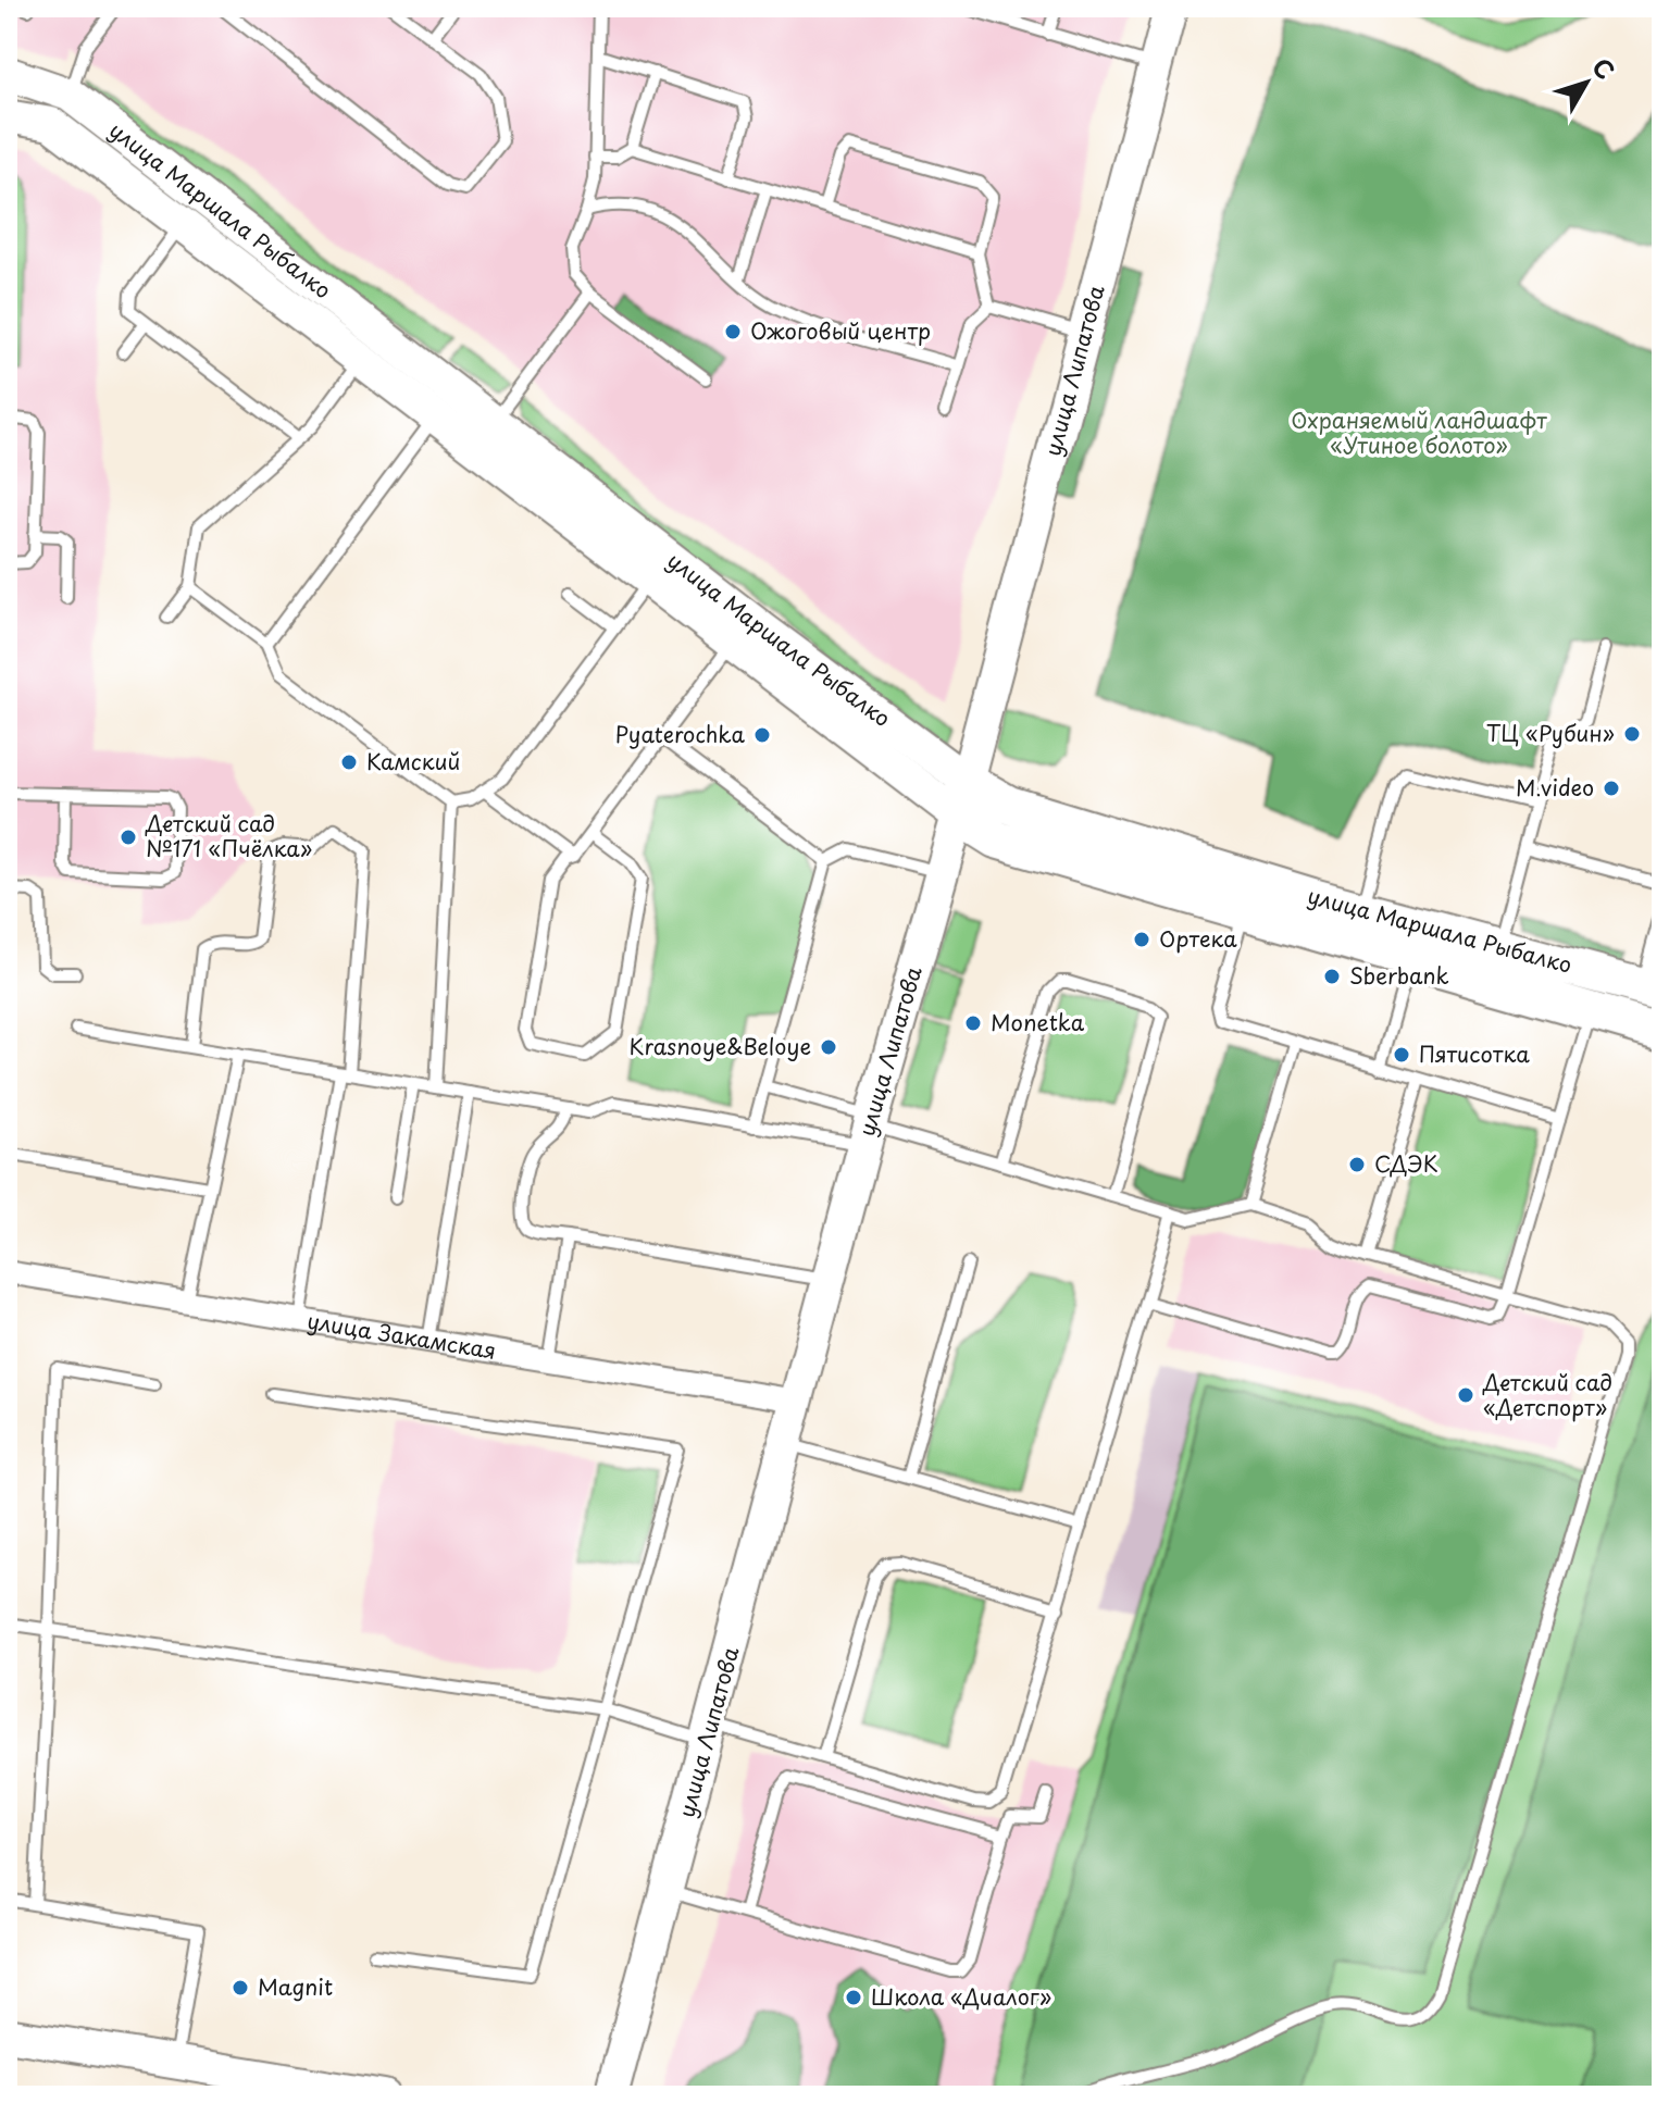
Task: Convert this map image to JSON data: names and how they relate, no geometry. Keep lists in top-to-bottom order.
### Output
{
  "streets": {
    "main road": ["улица Маршала Рыбалко"],
    "street": ["улица Липатова", "улица Закамская"]
  },
  "crossings": [
    ["улица Маршала Рыбалко", "улица Липатова"],
    ["улица Липатова", "улица Закамская"]
  ],
  "parks": ["Охраняемый ландшафт «Утиное болото»"],
  "places": [
    "Ожоговый центр",
    "ТЦ «Рубин»",
    "Pyaterochka",
    "Камский",
    "M.video",
    "Детский сад №171 «Пчёлка»",
    "Ортека",
    "Sberbank",
    "Monetka",
    "Krasnoye&Beloye",
    "Пятисотка",
    "СДЭК",
    "Детский сад «Детспорт»",
    "Magnit",
    "Школа «Диалог»"
  ],
  "north": "top right"
}
